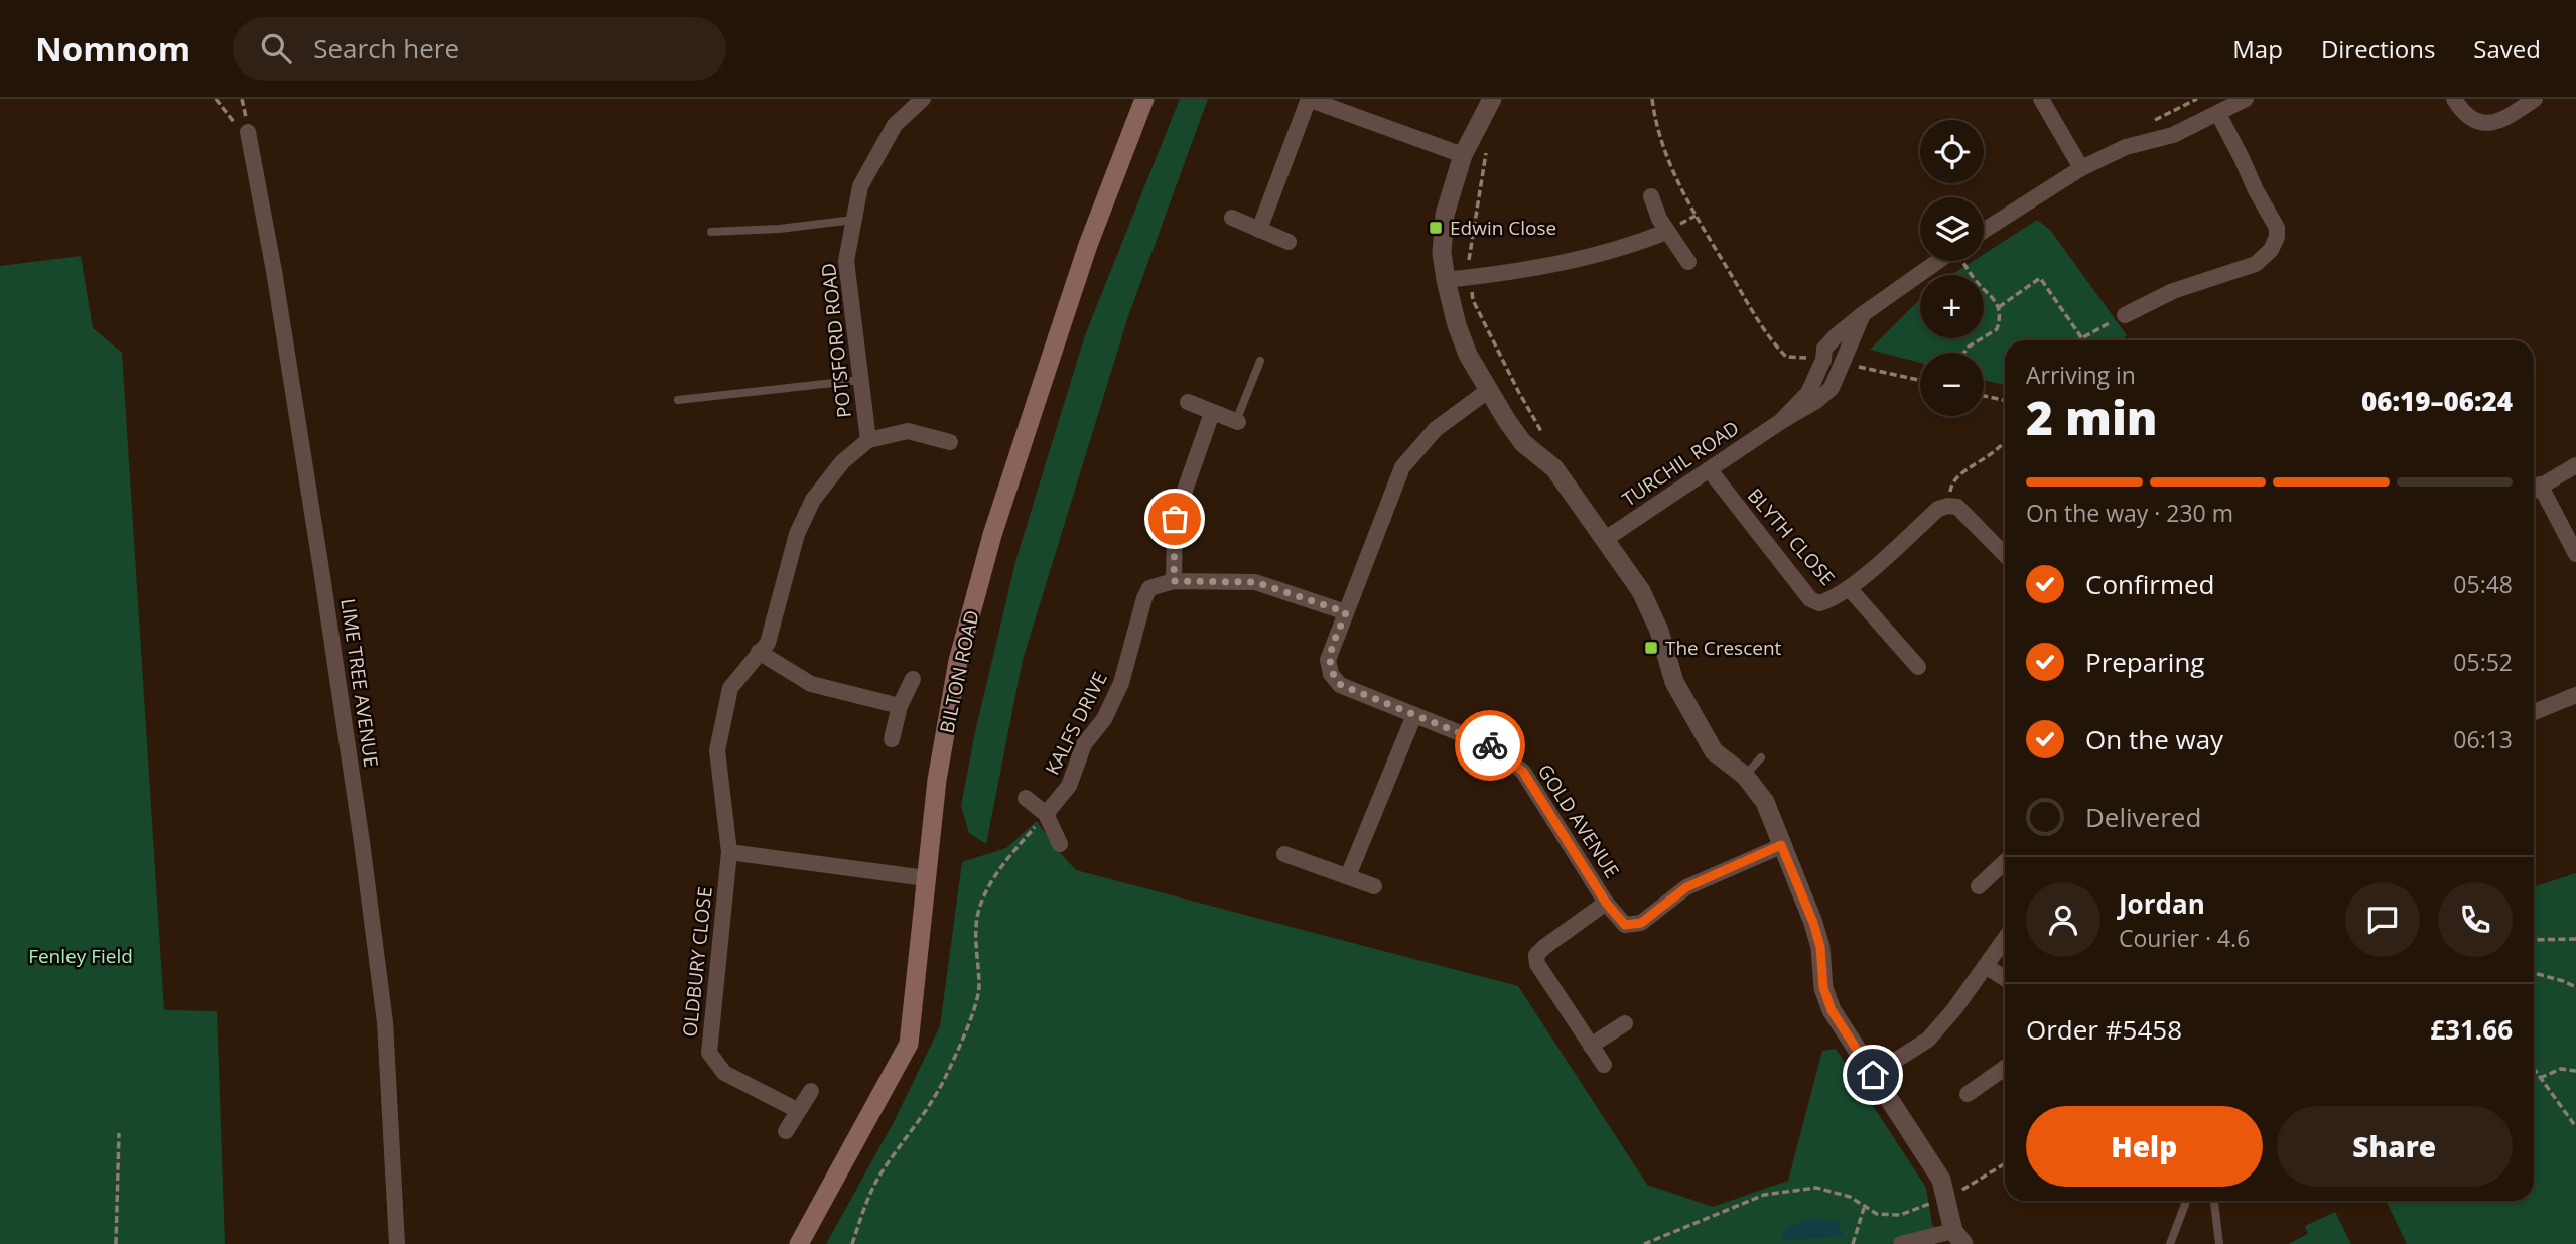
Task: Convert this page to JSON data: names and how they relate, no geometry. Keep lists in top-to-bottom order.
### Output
{
  "streets": {
    "main road": ["BILTON ROAD"],
    "street": [
      "POTSFORD ROAD",
      "TURCHIL ROAD",
      "BLYTH CLOSE",
      "LIME TREE AVENUE",
      "KALFS DRIVE",
      "GOLD AVENUE",
      "OLDBURY CLOSE"
    ]
  },
  "crossings": [
    ["POTSFORD ROAD", "OLDBURY CLOSE"],
    ["TURCHIL ROAD", "BLYTH CLOSE"],
    ["KALFS DRIVE", "GOLD AVENUE"]
  ],
  "parks": ["Fenley Field"],
  "places": {
    "transit": ["Edwin Close", "The Crescent"]
  },
  "page": {
    "header": "Nomnom",
    "search": "Search here",
    "nav": ["Map", "Directions", "Saved"],
    "map_buttons": ["+", "−"],
    "heading": ["2 min", "Arriving in", "06:19–06:24"],
    "panel": [
      "Jordan",
      "Courier · 4.6",
      "Order #5458",
      "£31.66"
    ],
    "bar": "On the way · 230 m",
    "list": [
      ["Confirmed", "05:48"],
      ["Preparing", "05:52"],
      ["On the way", "06:13"],
      "Delivered"
    ],
    "buttons": ["Help", "Share"]
  }
}
